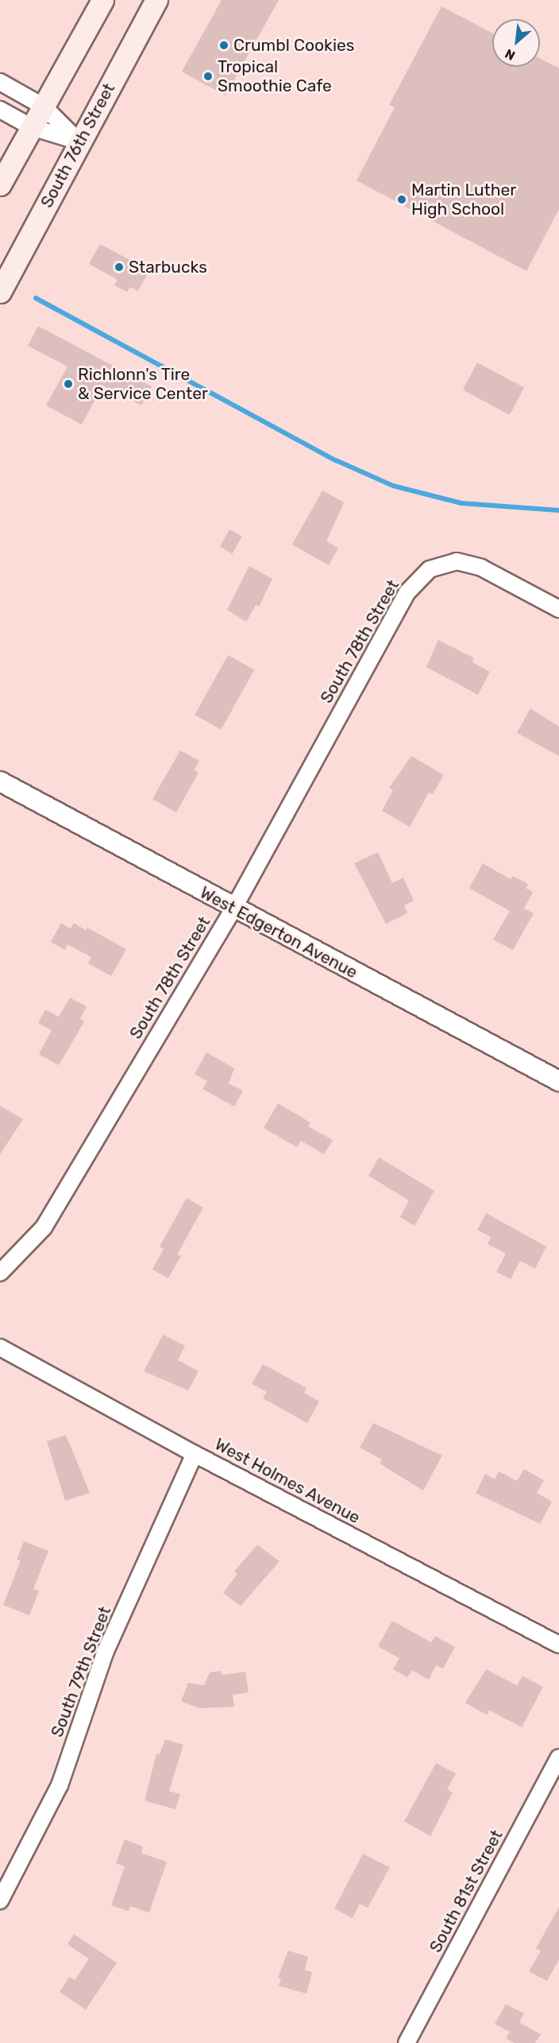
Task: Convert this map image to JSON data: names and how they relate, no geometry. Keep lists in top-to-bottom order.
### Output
{
  "streets": {
    "main road": ["South 76th Street"],
    "street": [
      "South 78th Street",
      "West Edgerton Avenue",
      "West Holmes Avenue",
      "South 79th Street",
      "South 81st Street"
    ]
  },
  "crossings": [
    ["South 78th Street", "West Edgerton Avenue"],
    ["West Holmes Avenue", "South 79th Street"]
  ],
  "places": [
    "Crumbl Cookies",
    "Tropical Smoothie Cafe",
    "Martin Luther High School",
    "Starbucks",
    "Richlonn's Tire & Service Center"
  ],
  "north": "bottom left"
}
